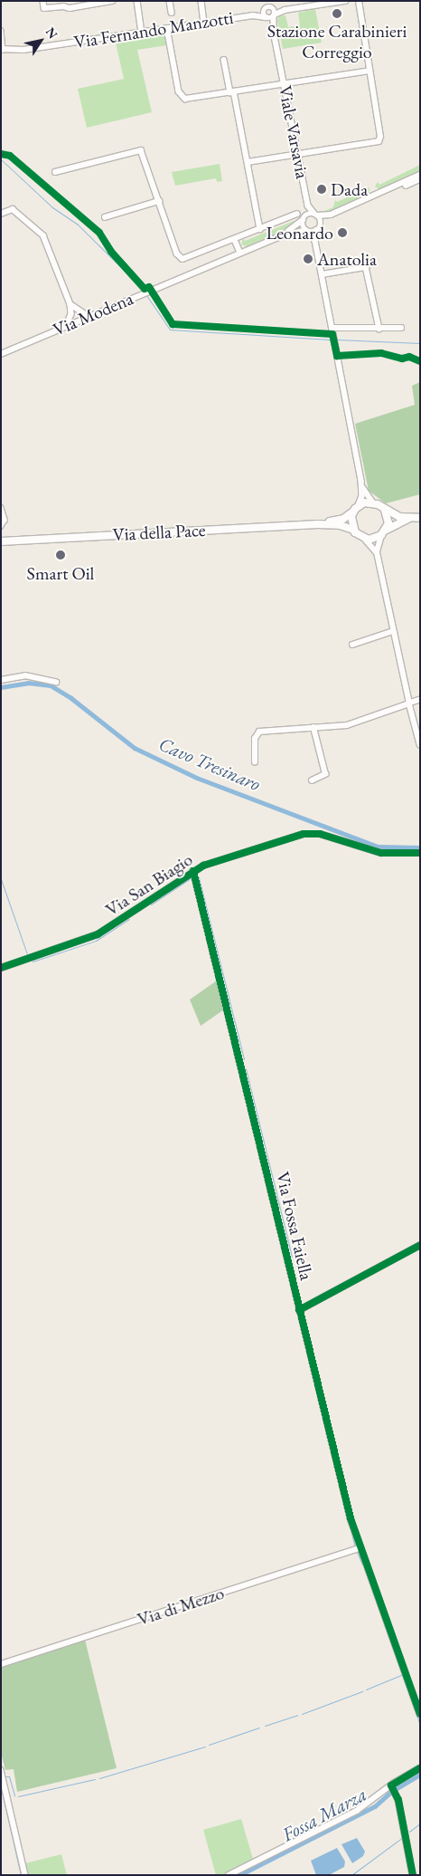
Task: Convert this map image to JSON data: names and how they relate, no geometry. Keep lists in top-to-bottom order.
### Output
{
  "streets": {
    "main road": ["Via della Pace"],
    "street": [
      "Via Fernando Manzotti",
      "Viale Varsavia",
      "Via Modena",
      "Via San Biagio",
      "Via Fossa Faiella",
      "Via di Mezzo"
    ]
  },
  "crossings": [
    ["Via Fernando Manzotti", "Viale Varsavia"],
    ["Viale Varsavia", "Via Modena"],
    ["Via San Biagio", "Via Fossa Faiella"],
    ["Via Fossa Faiella", "Via di Mezzo"]
  ],
  "water": ["Cavo Tresinaro", "Fossa Marza"],
  "places": [
    "Stazione Carabinieri Correggio",
    "Dada",
    "Leonardo",
    "Anatolia",
    "Smart Oil"
  ],
  "north": "top right"
}
